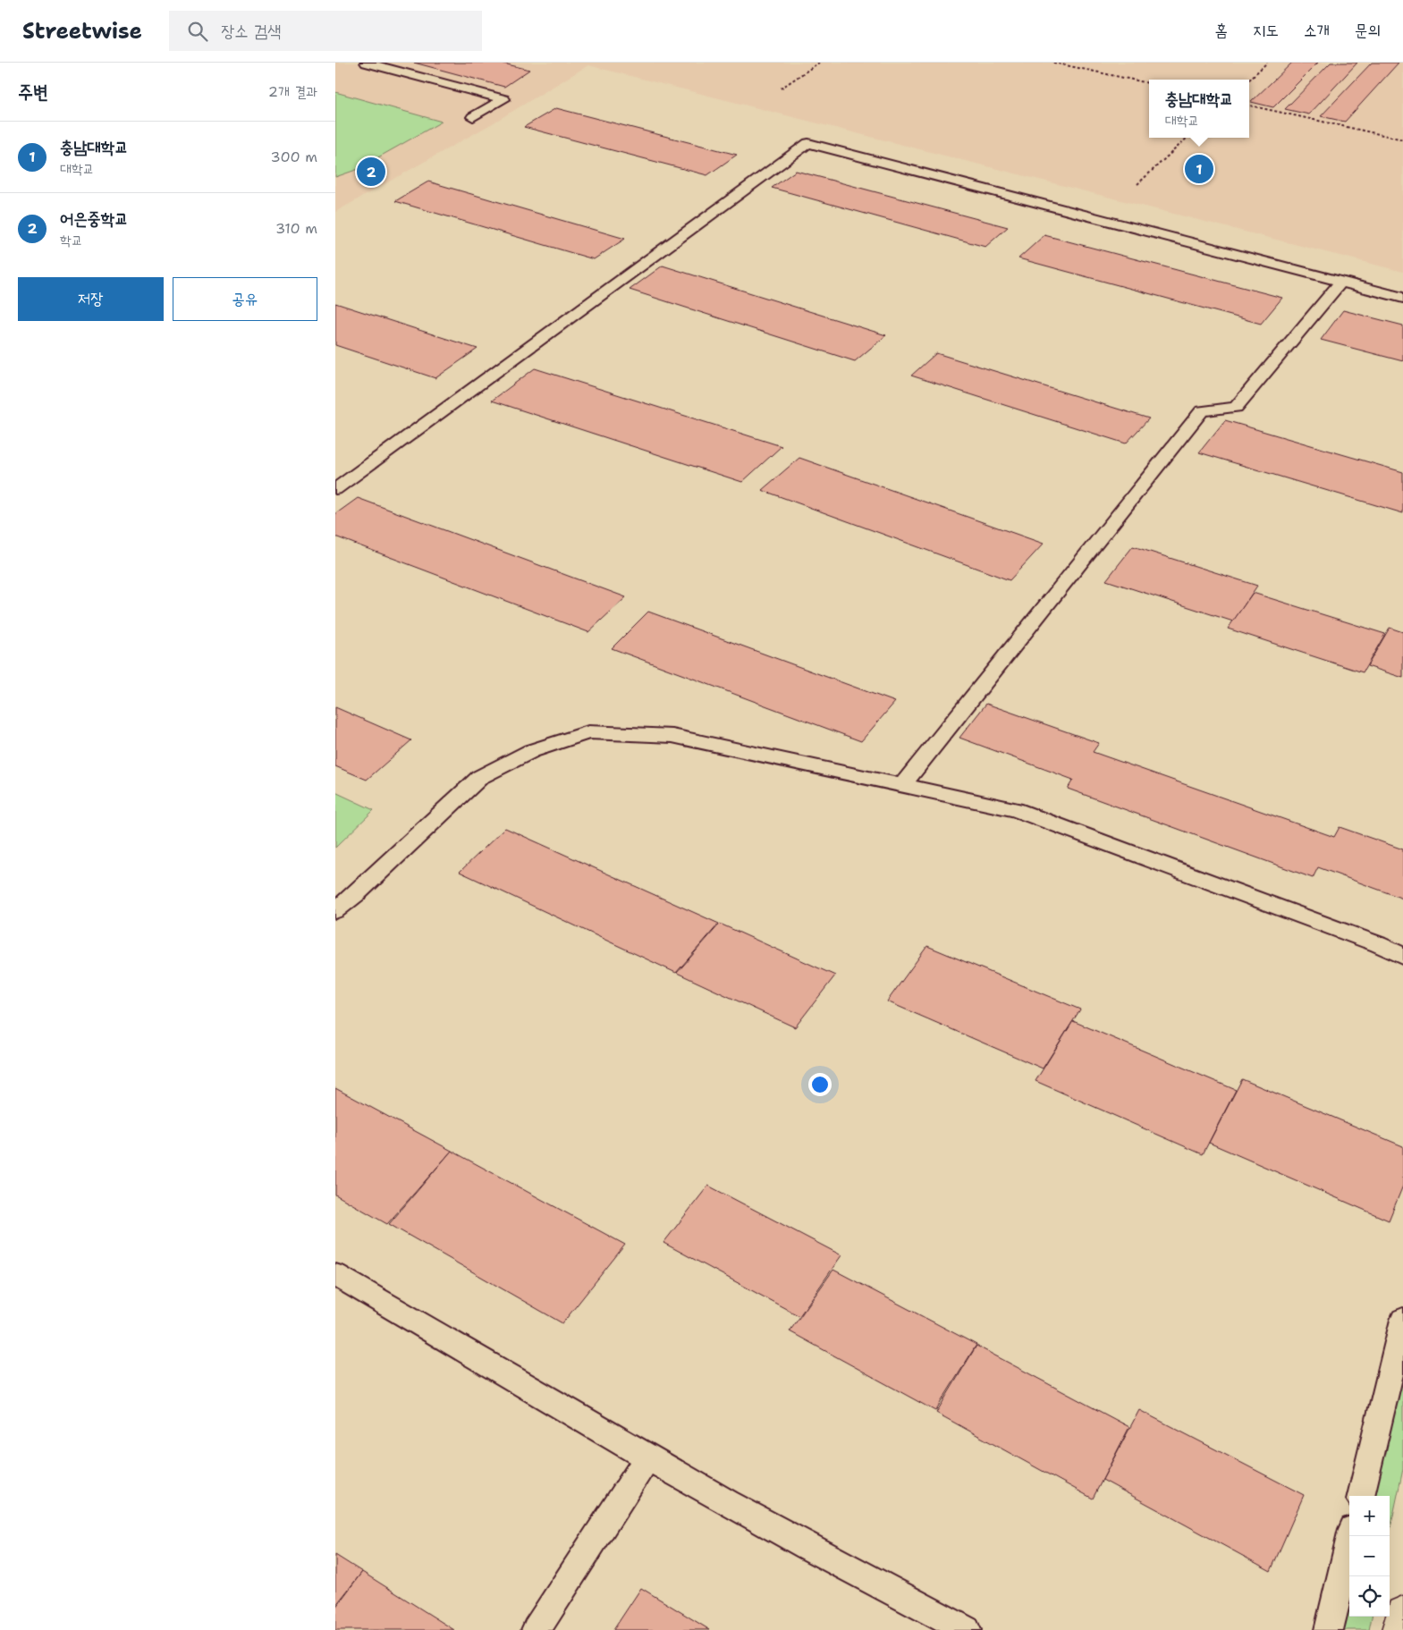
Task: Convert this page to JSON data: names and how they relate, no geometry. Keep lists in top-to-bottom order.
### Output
{
  "page": {
    "header": "Streetwise",
    "search": "장소 검색",
    "nav": [
      "홈",
      "지도",
      "소개",
      "문의"
    ],
    "heading": ["주변", "2개 결과"],
    "popup": ["충남대학교", "대학교"],
    "list": [
      {
        "mark": "1",
        "name": "충남대학교",
        "note": "대학교",
        "value": "300 m"
      },
      {
        "mark": "2",
        "name": "어은중학교",
        "note": "학교",
        "value": "310 m"
      }
    ],
    "pins": ["1", "2"],
    "buttons": ["저장", "공유"],
    "map_buttons": ["+", "−"]
  }
}
